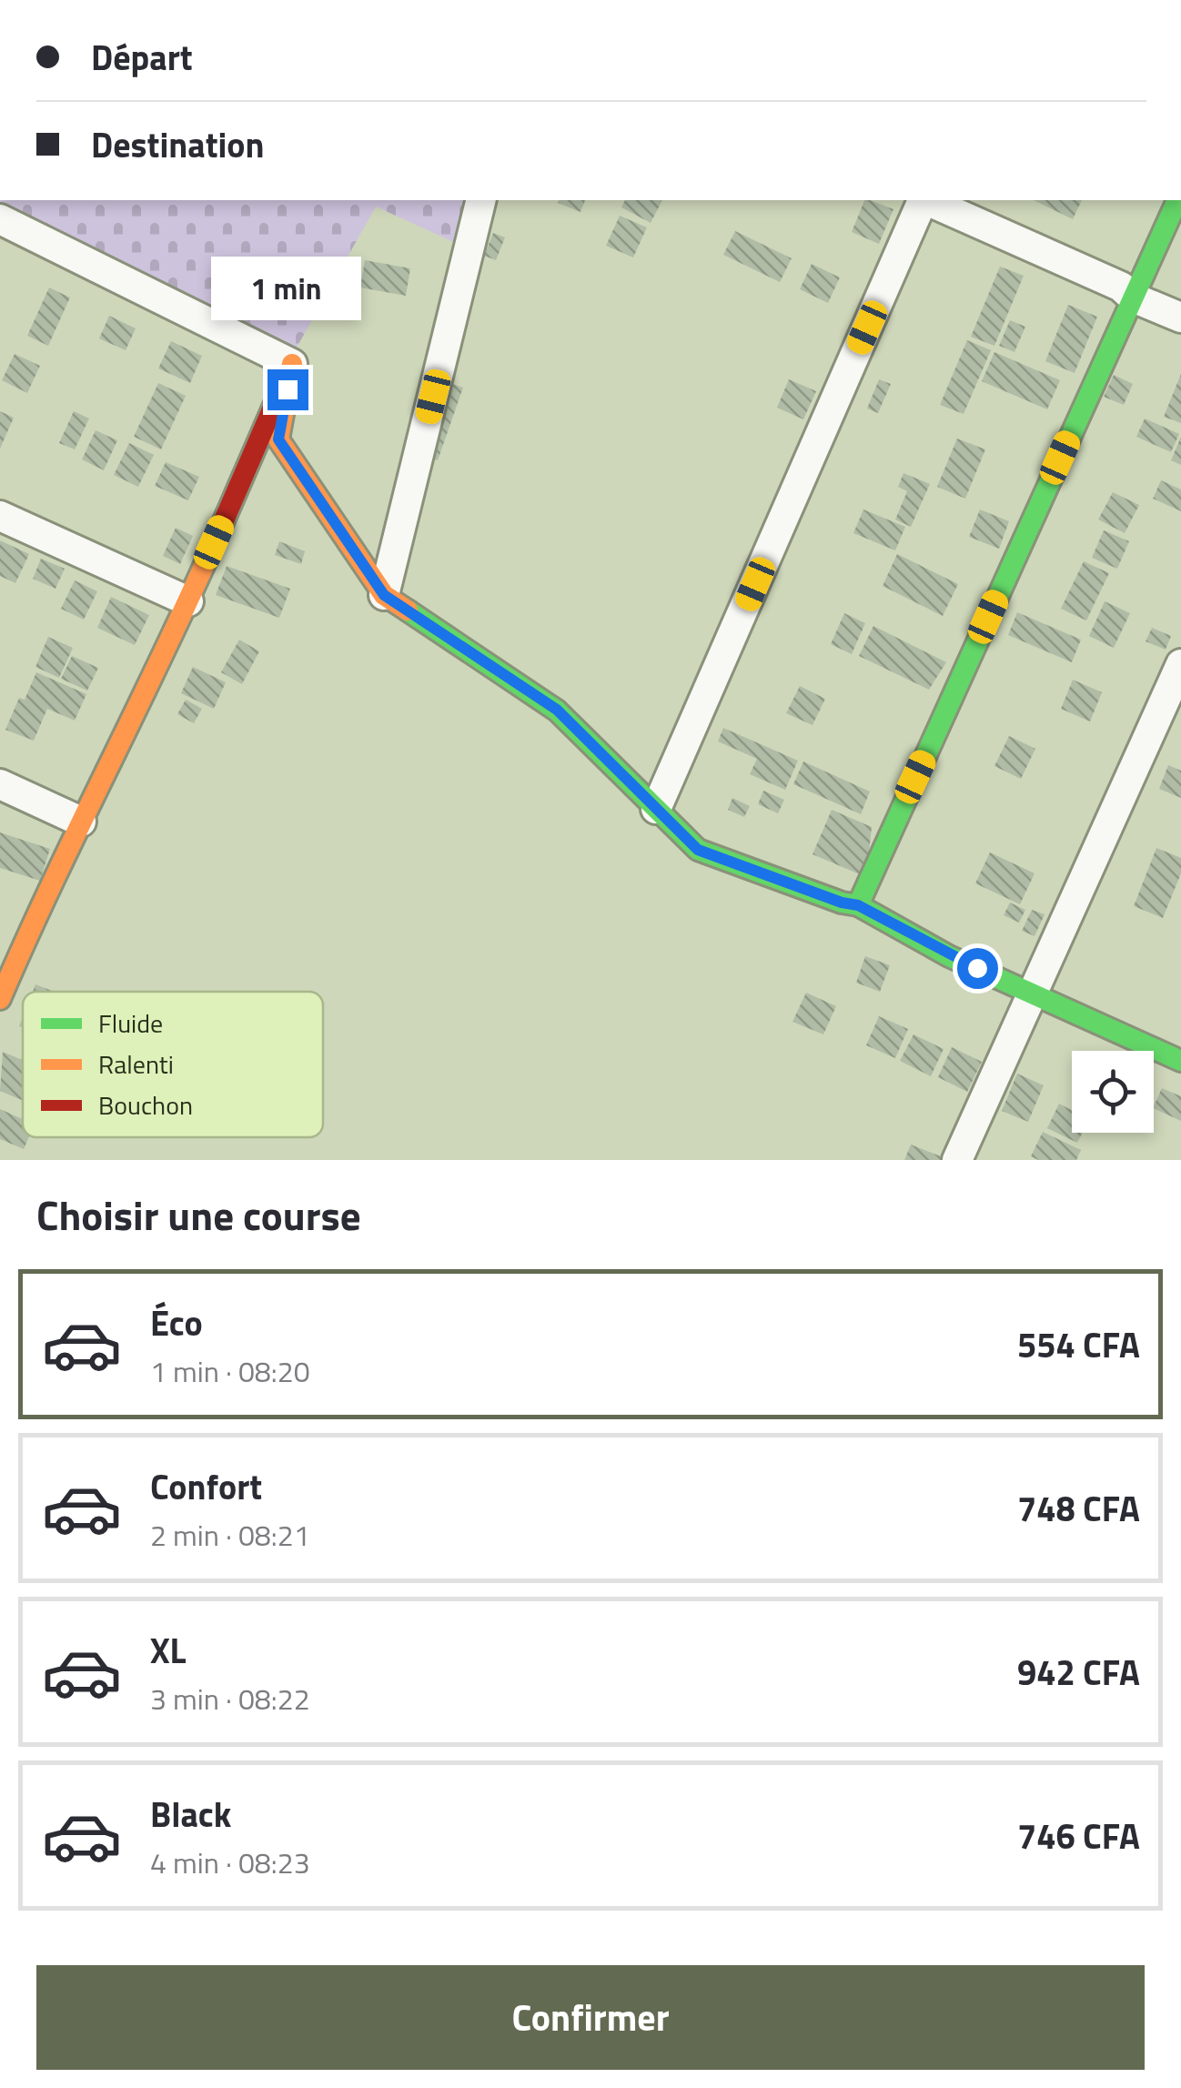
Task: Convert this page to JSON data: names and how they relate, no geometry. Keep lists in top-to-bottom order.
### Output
{
  "legend": ["Fluide", "Ralenti", "Bouchon"],
  "page": {
    "banner": ["Départ", "Destination"],
    "bubble": "1 min",
    "heading": "Choisir une course",
    "list": [
      {
        "name": "Éco",
        "note": "1 min · 08:20",
        "value": "554 CFA"
      },
      {
        "name": "Confort",
        "note": "2 min · 08:21",
        "value": "748 CFA"
      },
      {
        "name": "XL",
        "note": "3 min · 08:22",
        "value": "942 CFA"
      },
      {
        "name": "Black",
        "note": "4 min · 08:23",
        "value": "746 CFA"
      }
    ],
    "buttons": "Confirmer"
  }
}
